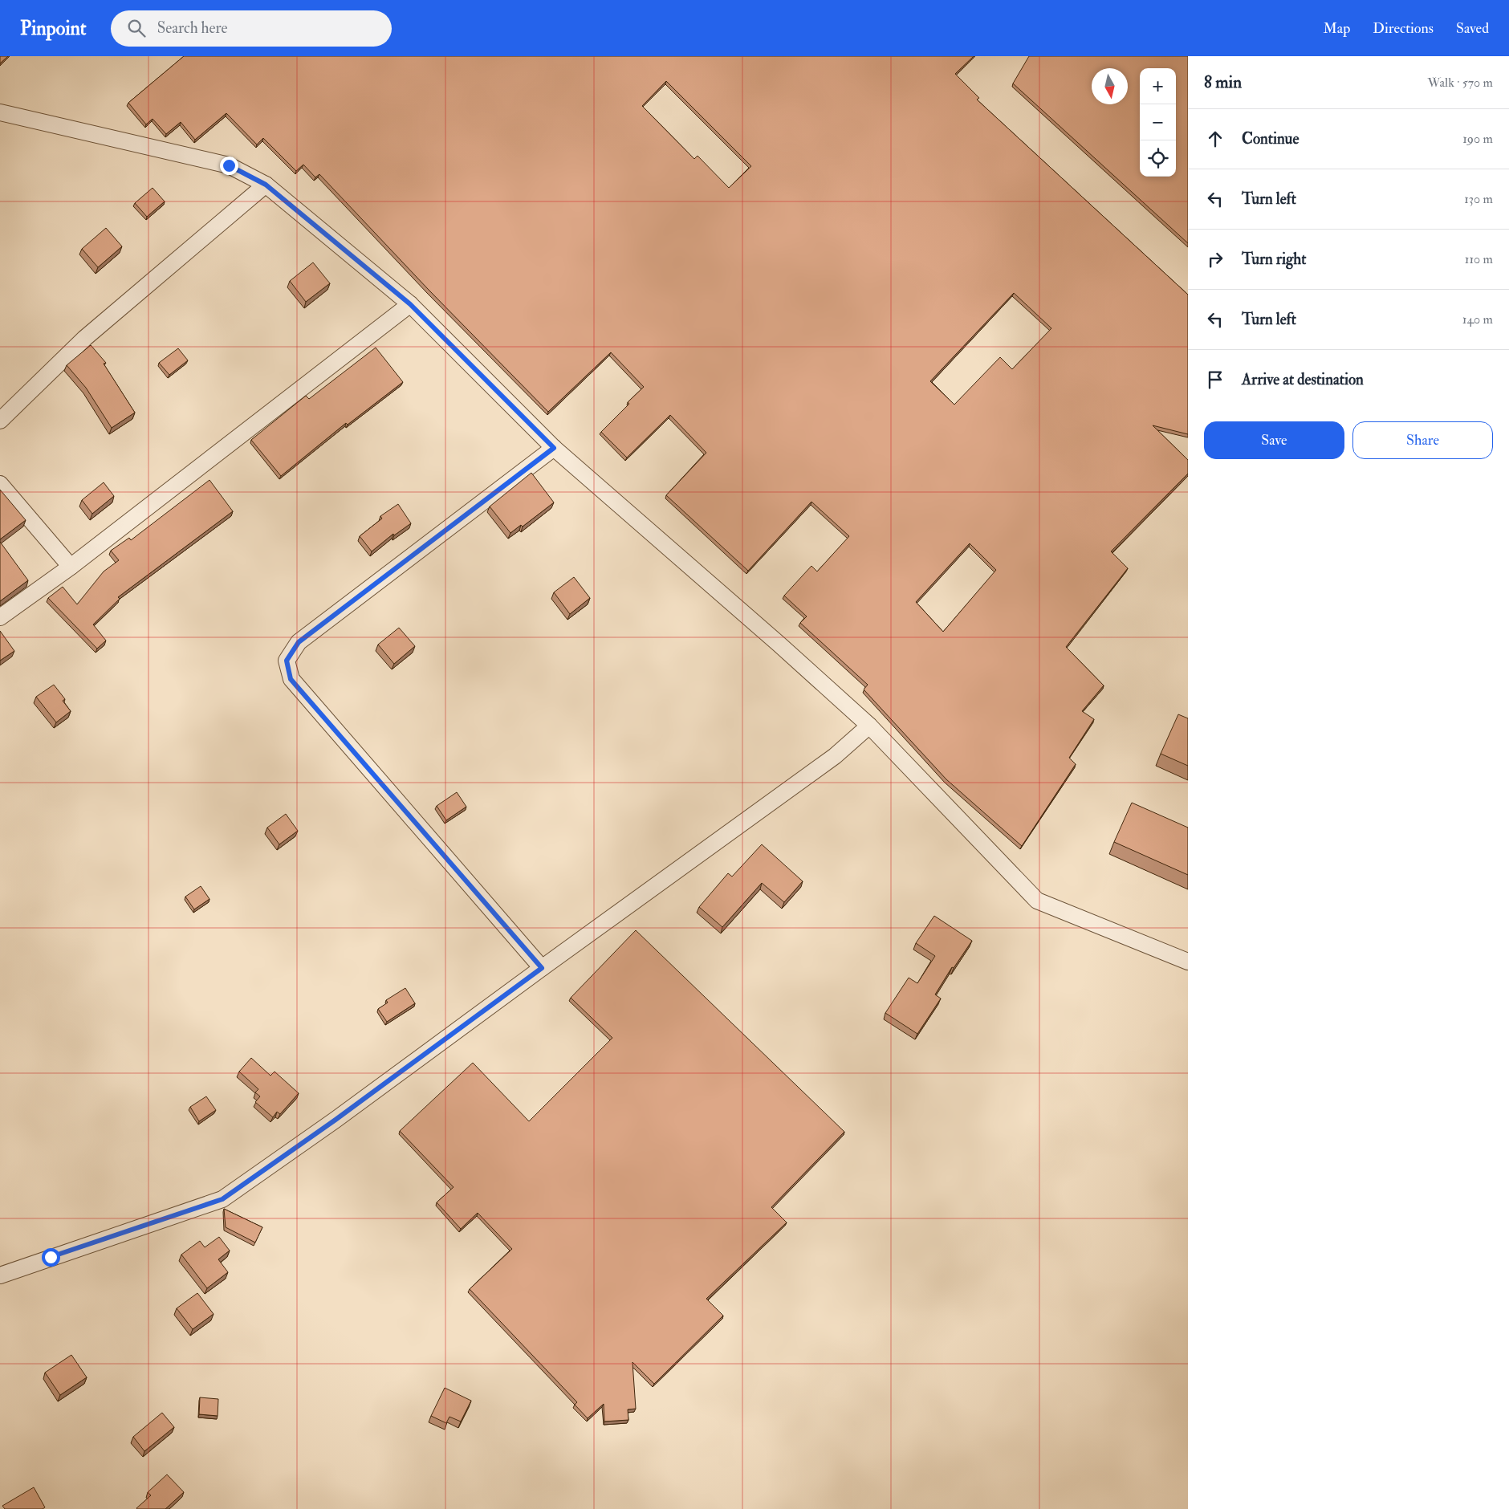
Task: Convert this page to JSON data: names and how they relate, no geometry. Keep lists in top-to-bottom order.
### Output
{
  "north": "bottom",
  "page": {
    "header": "Pinpoint",
    "search": "Search here",
    "nav": ["Map", "Directions", "Saved"],
    "heading": ["8 min", "Walk · 570 m"],
    "map_buttons": ["+", "−"],
    "list": [
      ["Continue", "190 m"],
      ["Turn left", "130 m"],
      ["Turn right", "110 m"],
      ["Turn left", "140 m"],
      "Arrive at destination"
    ],
    "buttons": ["Save", "Share"]
  }
}
